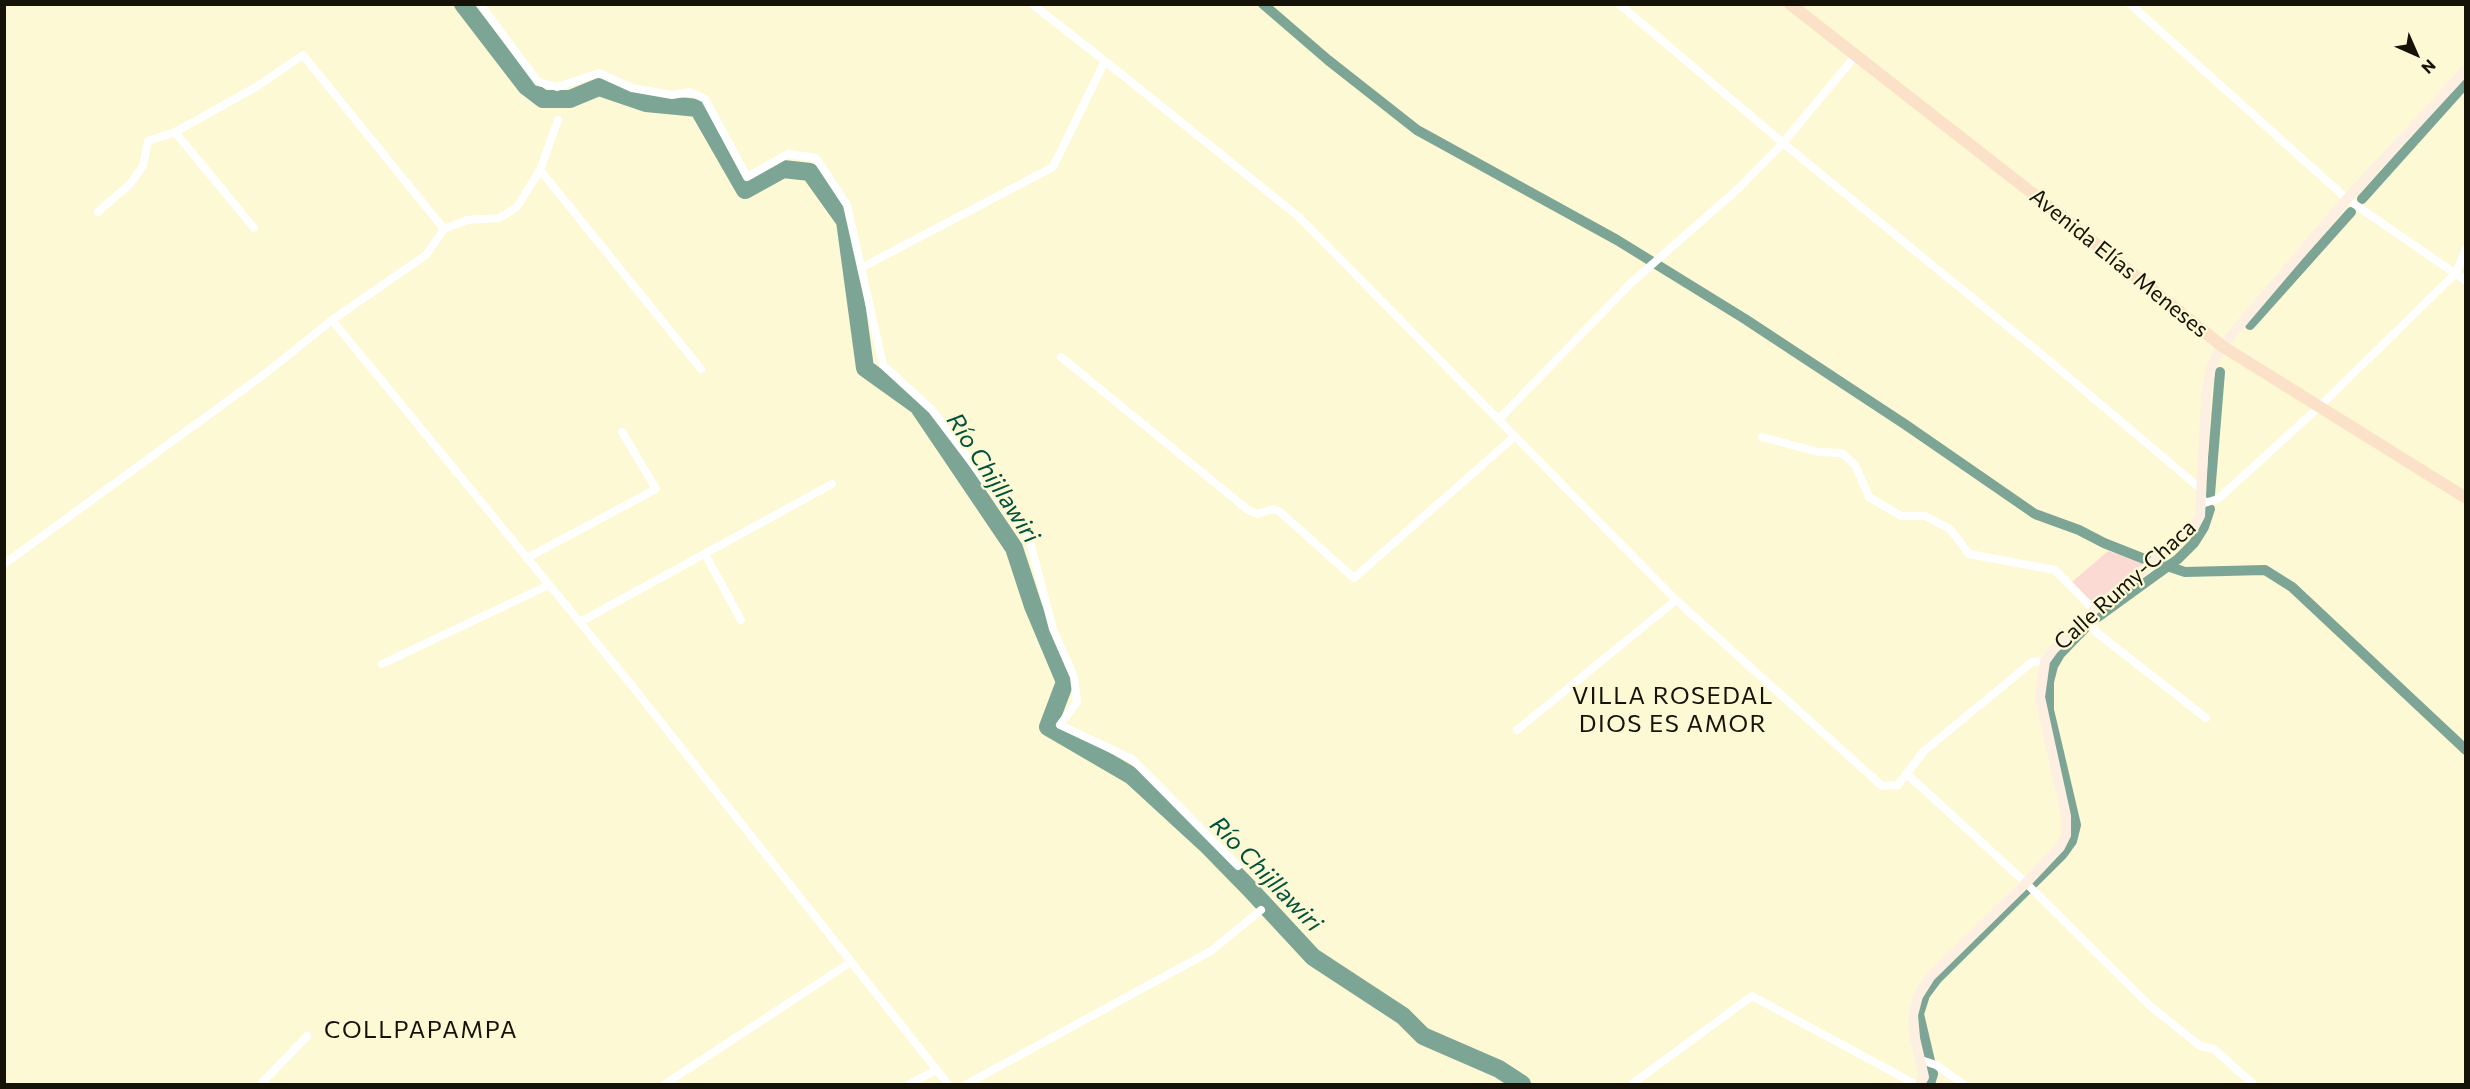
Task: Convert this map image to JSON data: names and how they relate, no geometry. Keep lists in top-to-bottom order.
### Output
{
  "streets": {
    "main road": ["Avenida Elías Meneses"],
    "street": ["Calle Rumy-Chaca"]
  },
  "crossings": [
    ["Avenida Elías Meneses", "Calle Rumy-Chaca"]
  ],
  "districts": ["VILLA ROSEDAL DIOS ES AMOR", "COLLPAPAMPA"],
  "water": ["Río Chijllawiri"],
  "north": "bottom right"
}
